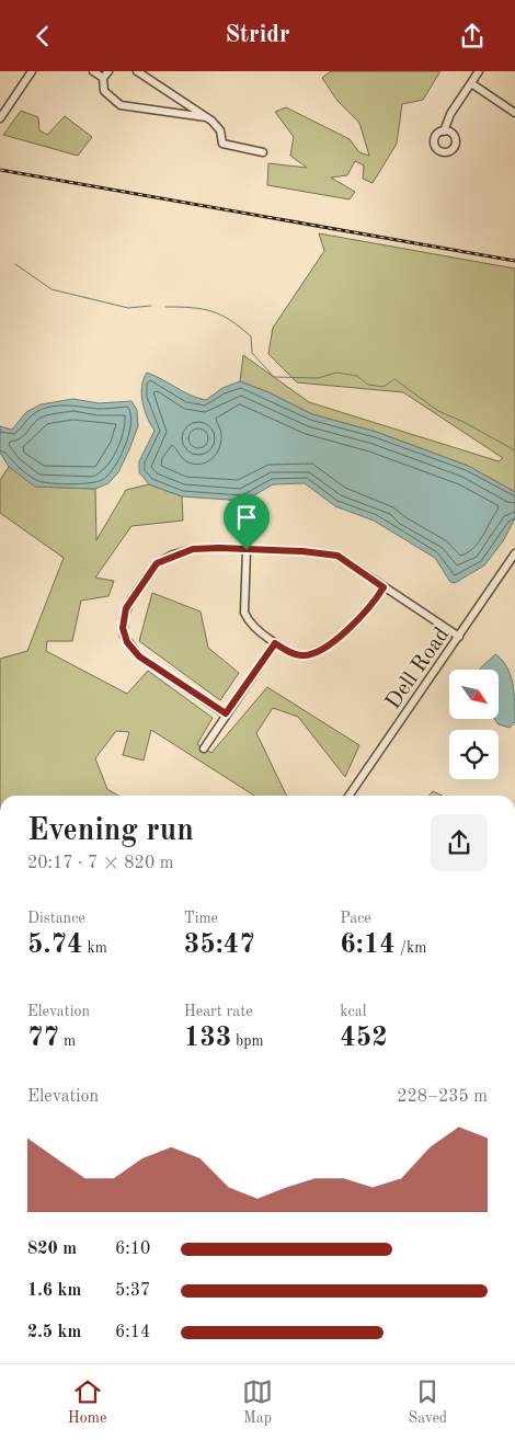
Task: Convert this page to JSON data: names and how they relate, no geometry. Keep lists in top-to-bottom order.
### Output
{
  "streets": {
    "street": ["Dell Road"]
  },
  "north": "bottom right",
  "page": {
    "header": "Stridr",
    "heading": ["Evening run", "20:17 · 7 × 820 m"],
    "stats": [
      ["Distance", "5.74 km"],
      ["Time", "35:47"],
      ["Pace", "6:14 /km"],
      ["Elevation", "77 m"],
      ["Heart rate", "133 bpm"],
      ["kcal", "452"]
    ],
    "chart": ["Elevation", "228–235 m"],
    "list": [
      {
        "name": "820 m",
        "note": "6:10"
      },
      {
        "name": "1.6 km",
        "note": "5:37"
      },
      {
        "name": "2.5 km",
        "note": "6:14"
      }
    ],
    "tabs": ["Home", "Map", "Saved"]
  }
}
